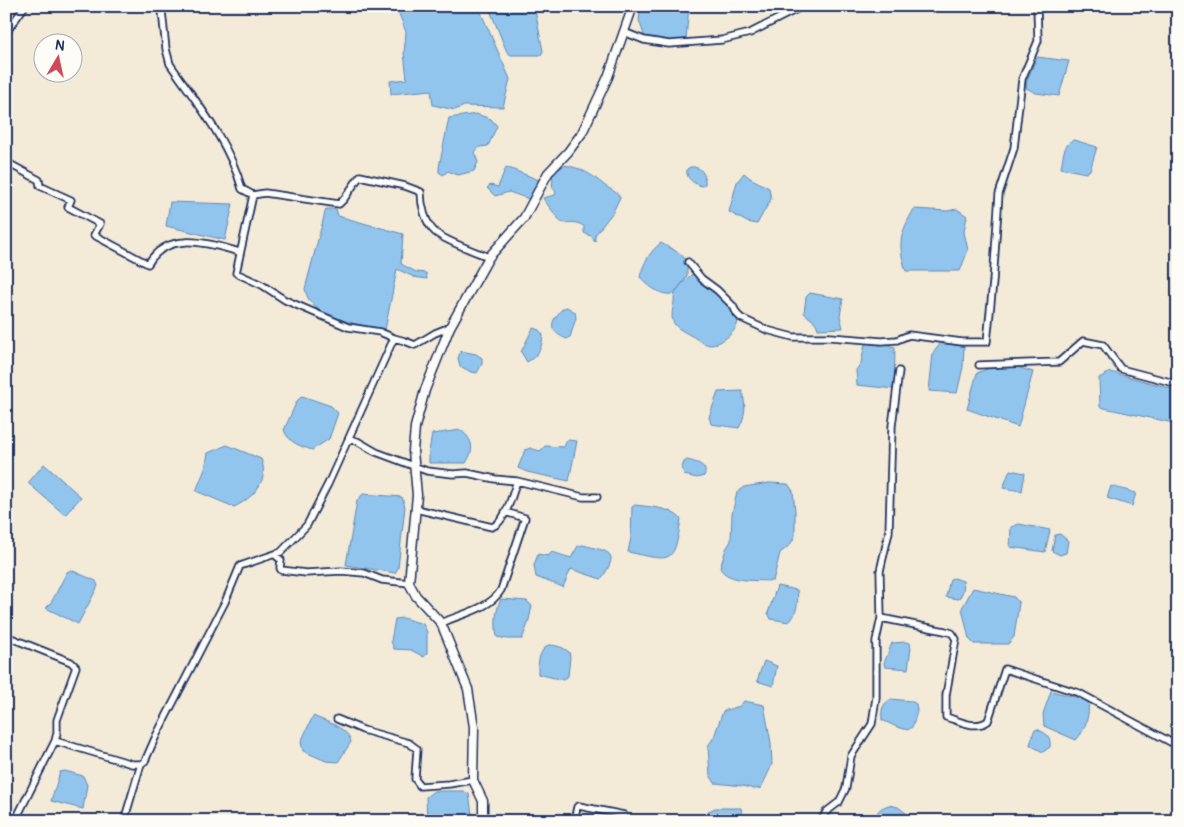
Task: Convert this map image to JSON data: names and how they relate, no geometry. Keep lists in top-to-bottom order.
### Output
{
  "north": "top"
}
